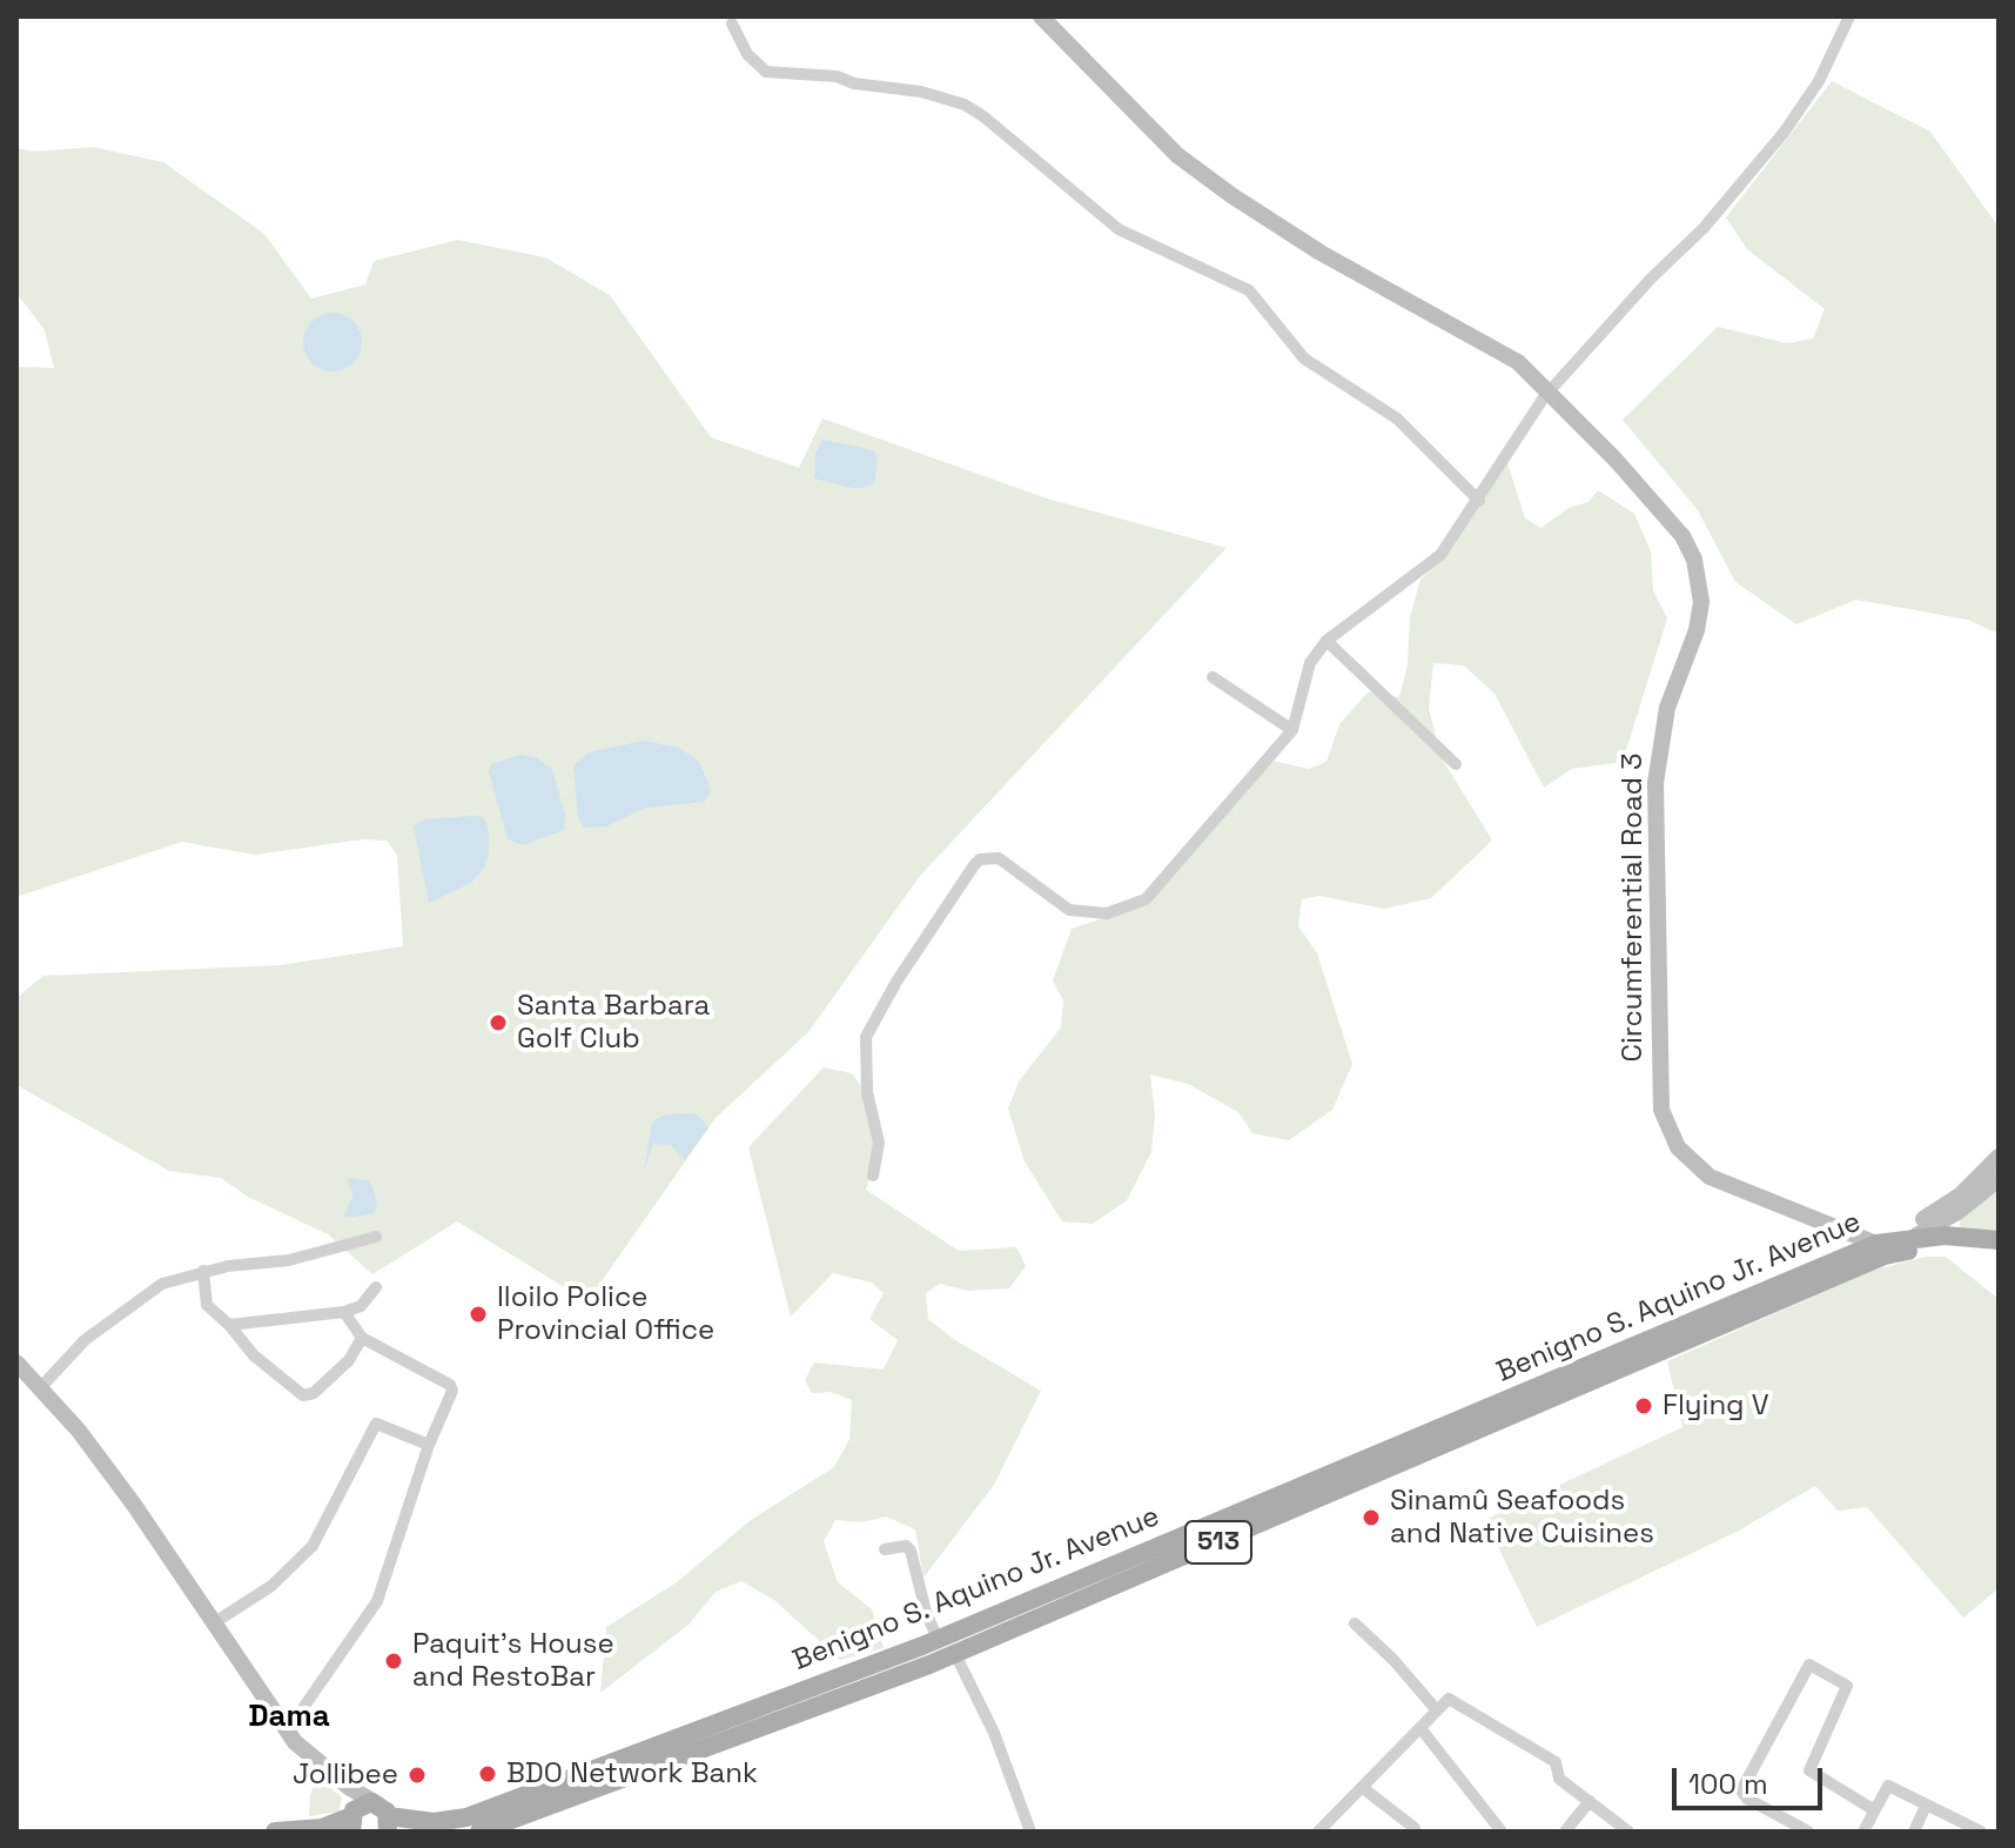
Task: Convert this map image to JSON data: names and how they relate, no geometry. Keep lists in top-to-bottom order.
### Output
{
  "streets": {
    "main road": ["Circumferential Road 3", "Benigno S. Aquino Jr. Avenue", "513"]
  },
  "crossings": [
    ["Circumferential Road 3", "Benigno S. Aquino Jr. Avenue"]
  ],
  "districts": ["Dama"],
  "places": [
    "Santa Barbara Golf Club",
    "Iloilo Police Provincial Office",
    "Flying V",
    "Sinamû Seafoods and Native Cuisines",
    "Paquit's House and RestoBar",
    "BDO Network Bank",
    "Jollibee"
  ],
  "scale_bar": "100 m"
}
